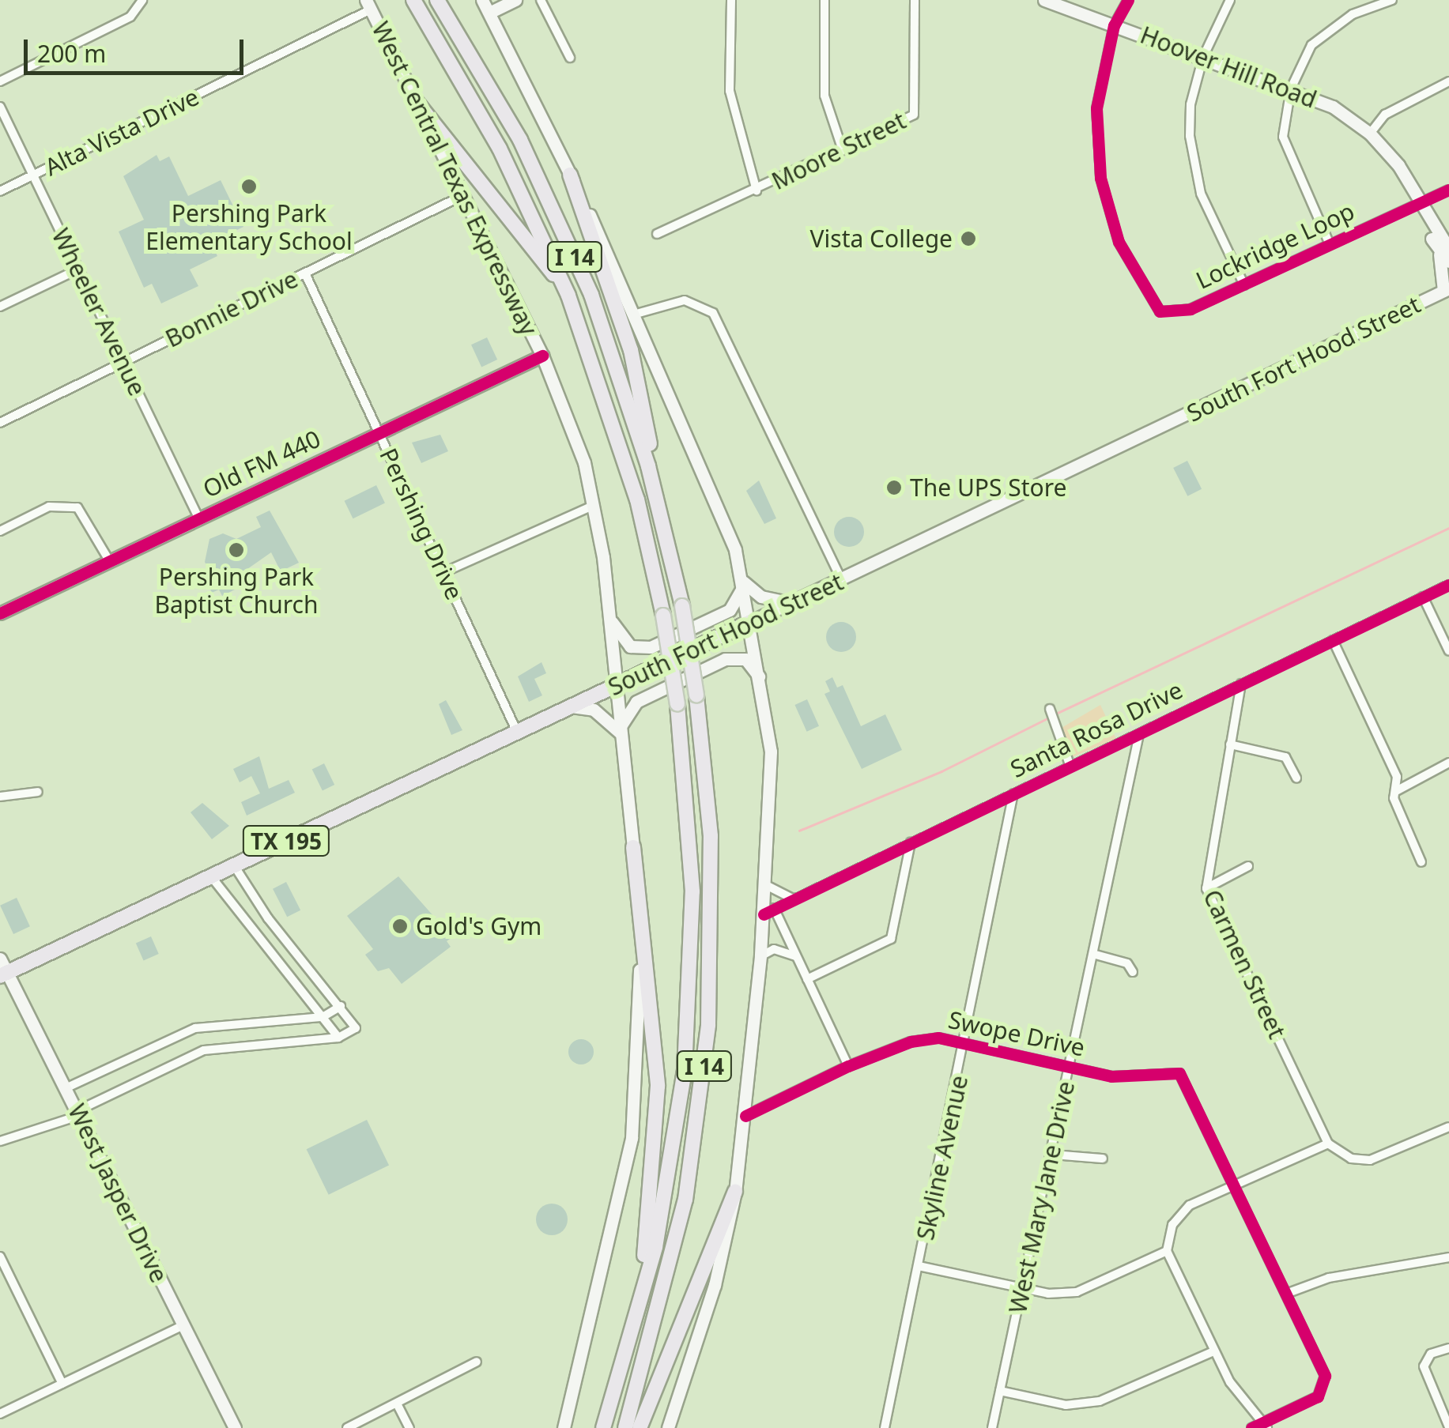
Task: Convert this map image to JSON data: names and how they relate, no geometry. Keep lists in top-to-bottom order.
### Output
{
  "streets": {
    "highway": ["I 14", "South Fort Hood Street", "TX 195"],
    "main road": [
      "Hoover Hill Road",
      "West Central Texas Expressway",
      "Old FM 440",
      "West Jasper Drive"
    ],
    "street": [
      "Alta Vista Drive",
      "Moore Street",
      "Lockridge Loop",
      "Bonnie Drive",
      "Wheeler Avenue",
      "Pershing Drive",
      "Santa Rosa Drive",
      "Carmen Street",
      "Swope Drive",
      "Skyline Avenue",
      "West Mary Jane Drive"
    ]
  },
  "crossings": [
    ["Hoover Hill Road", "Lockridge Loop"],
    ["Alta Vista Drive", "West Central Texas Expressway"],
    ["Alta Vista Drive", "Wheeler Avenue"],
    ["West Central Texas Expressway", "Bonnie Drive"],
    ["West Central Texas Expressway", "South Fort Hood Street"],
    ["West Central Texas Expressway", "Old FM 440"],
    ["Bonnie Drive", "Wheeler Avenue"],
    ["Bonnie Drive", "Pershing Drive"],
    ["Wheeler Avenue", "Old FM 440"],
    ["South Fort Hood Street", "Pershing Drive"],
    ["South Fort Hood Street", "West Jasper Drive"],
    ["Old FM 440", "Pershing Drive"],
    ["Santa Rosa Drive", "Carmen Street"],
    ["Santa Rosa Drive", "Skyline Avenue"],
    ["Santa Rosa Drive", "West Mary Jane Drive"],
    ["Swope Drive", "Skyline Avenue"],
    ["Swope Drive", "West Mary Jane Drive"]
  ],
  "places": [
    "Pershing Park Elementary School",
    "Vista College",
    "The UPS Store",
    "Pershing Park Baptist Church",
    "Gold's Gym"
  ],
  "scale_bar": "200 m"
}
